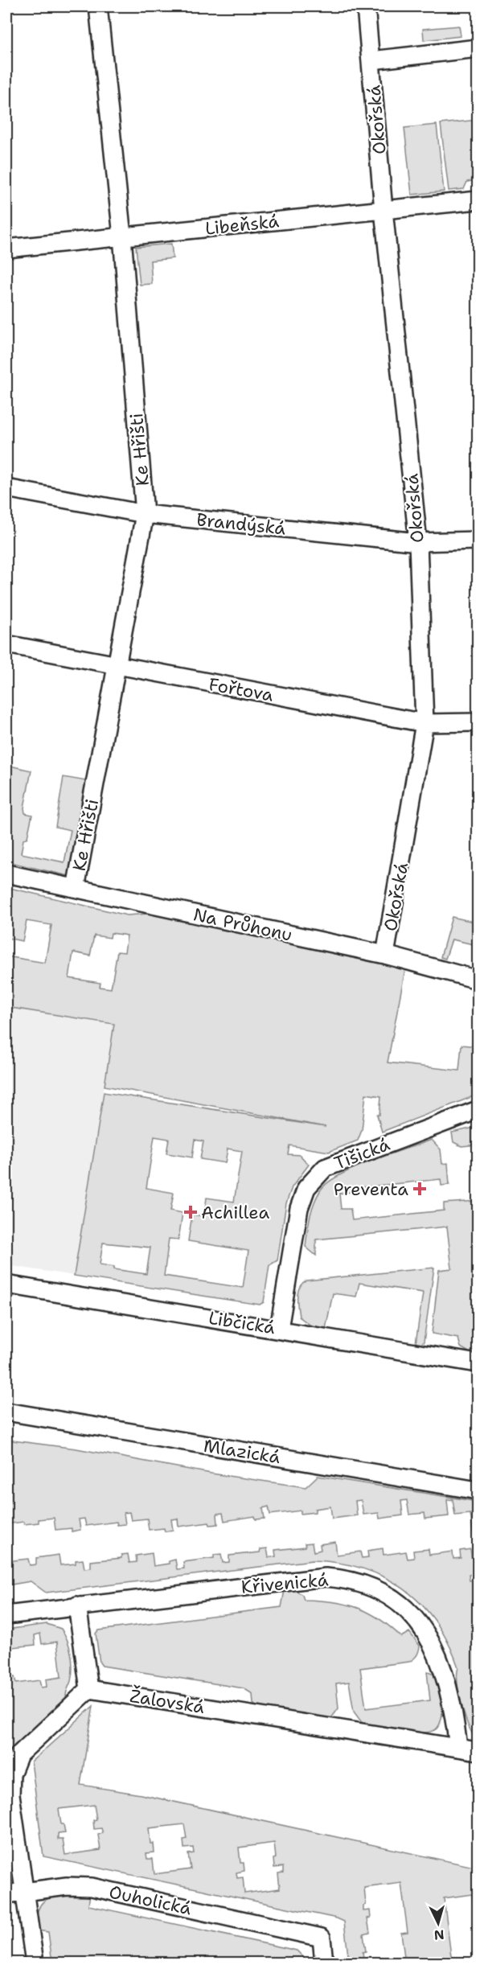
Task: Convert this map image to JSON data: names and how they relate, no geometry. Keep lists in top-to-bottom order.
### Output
{
  "streets": {
    "street": [
      "Okořská",
      "Libeňská",
      "Ke Hřišti",
      "Brandýská",
      "Fořtova",
      "Na Průhonu",
      "Tišická",
      "Libčická",
      "Mlazická",
      "Křivenická",
      "Žalovská",
      "Ouholická"
    ]
  },
  "crossings": [
    ["Okořská", "Libeňská"],
    ["Okořská", "Brandýská"],
    ["Okořská", "Fořtova"],
    ["Okořská", "Na Průhonu"],
    ["Libeňská", "Ke Hřišti"],
    ["Ke Hřišti", "Brandýská"],
    ["Ke Hřišti", "Fořtova"],
    ["Ke Hřišti", "Na Průhonu"],
    ["Tišická", "Libčická"],
    ["Křivenická", "Žalovská"]
  ],
  "places": {
    "health": ["Preventa", "Achillea"]
  },
  "north": "bottom"
}
